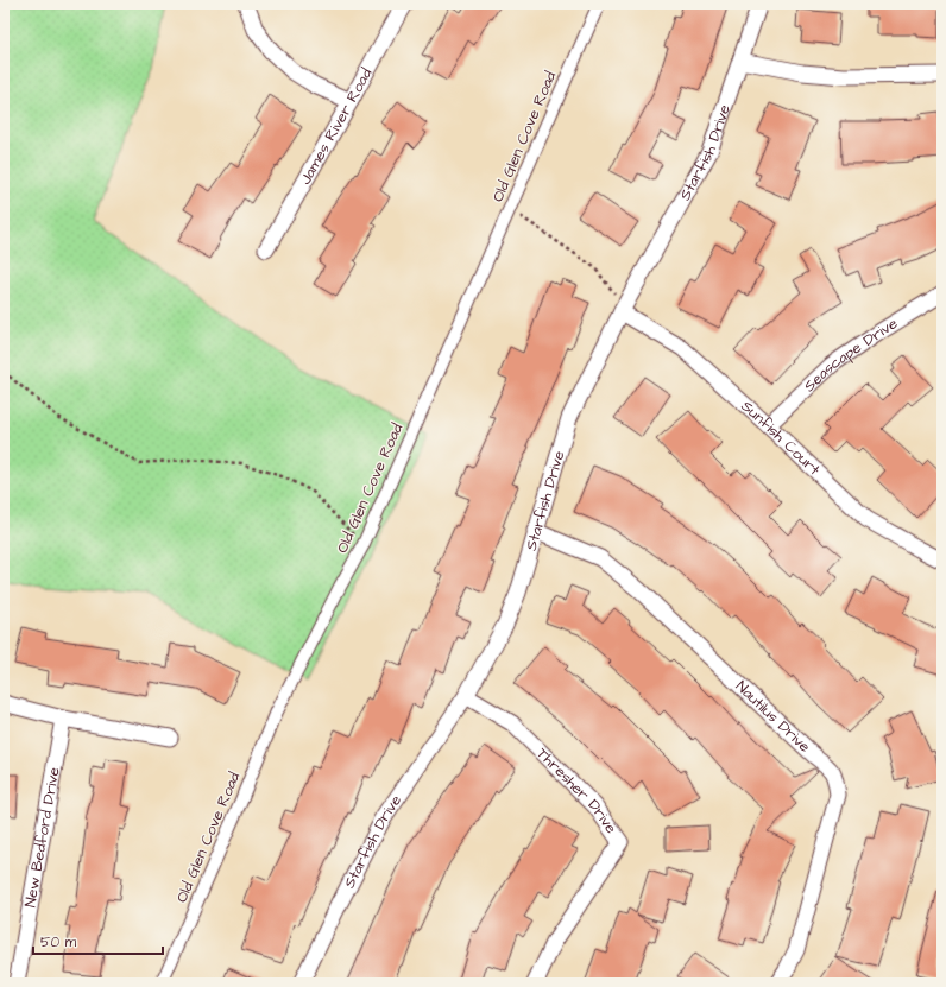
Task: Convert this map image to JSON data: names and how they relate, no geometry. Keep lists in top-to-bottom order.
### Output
{
  "streets": {
    "street": [
      "James River Road",
      "Old Glen Cove Road",
      "Starfish Drive",
      "Seascape Drive",
      "Sunfish Court",
      "Nautilus Drive",
      "Thresher Drive",
      "New Bedford Drive"
    ]
  },
  "crossings": [
    ["Starfish Drive", "Sunfish Court"],
    ["Starfish Drive", "Nautilus Drive"],
    ["Starfish Drive", "Thresher Drive"],
    ["Seascape Drive", "Sunfish Court"]
  ],
  "scale_bar": "50 m"
}
